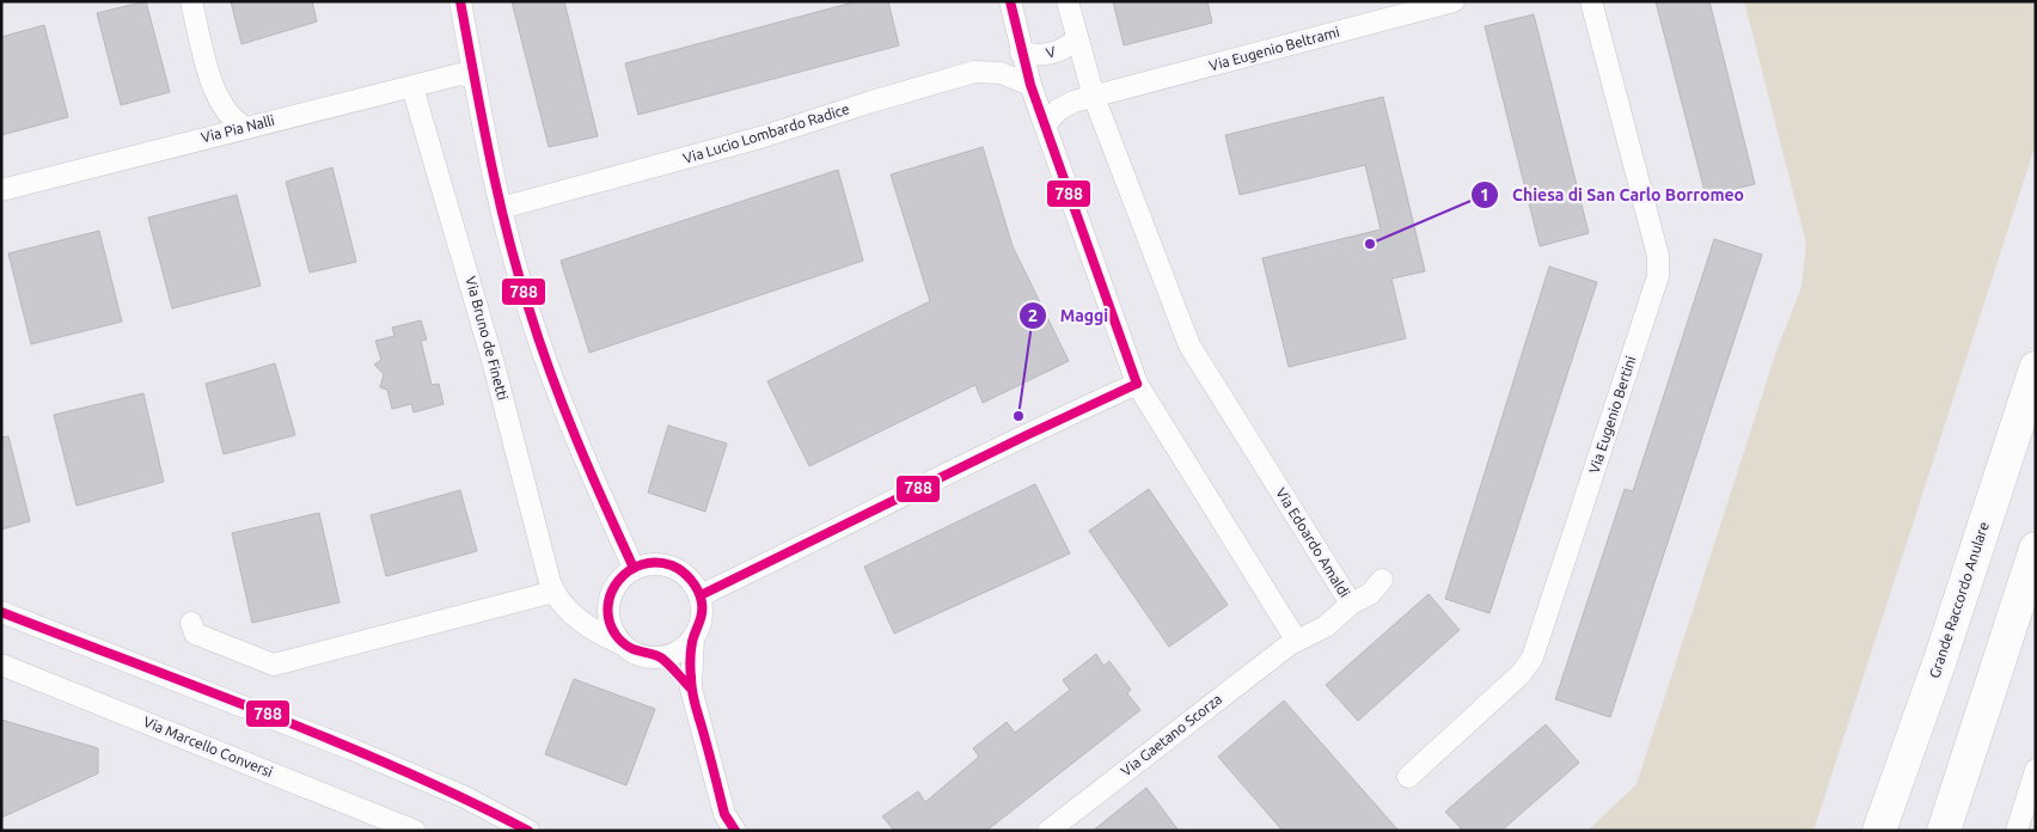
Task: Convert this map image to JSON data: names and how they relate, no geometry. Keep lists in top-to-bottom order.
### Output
{
  "streets": {
    "highway": ["Grande Raccordo Anulare"],
    "street": [
      "Via Eugenio Beltrami",
      "V",
      "Via Pia Nalli",
      "Via Lucio Lombardo Radice",
      "Via Bruno de Finetti",
      "Via Eugenio Bertini",
      "Via Edoardo Amaldi",
      "Via Gaetano Scorza",
      "Via Marcello Conversi"
    ]
  },
  "crossings": [
    ["Via Eugenio Beltrami", "Via Edoardo Amaldi"],
    ["V", "Via Edoardo Amaldi"],
    ["Via Pia Nalli", "Via Bruno de Finetti"],
    ["Via Edoardo Amaldi", "Via Gaetano Scorza"]
  ],
  "places": ["Chiesa di San Carlo Borromeo", "Maggi"],
  "lines": ["transit line 788"]
}
